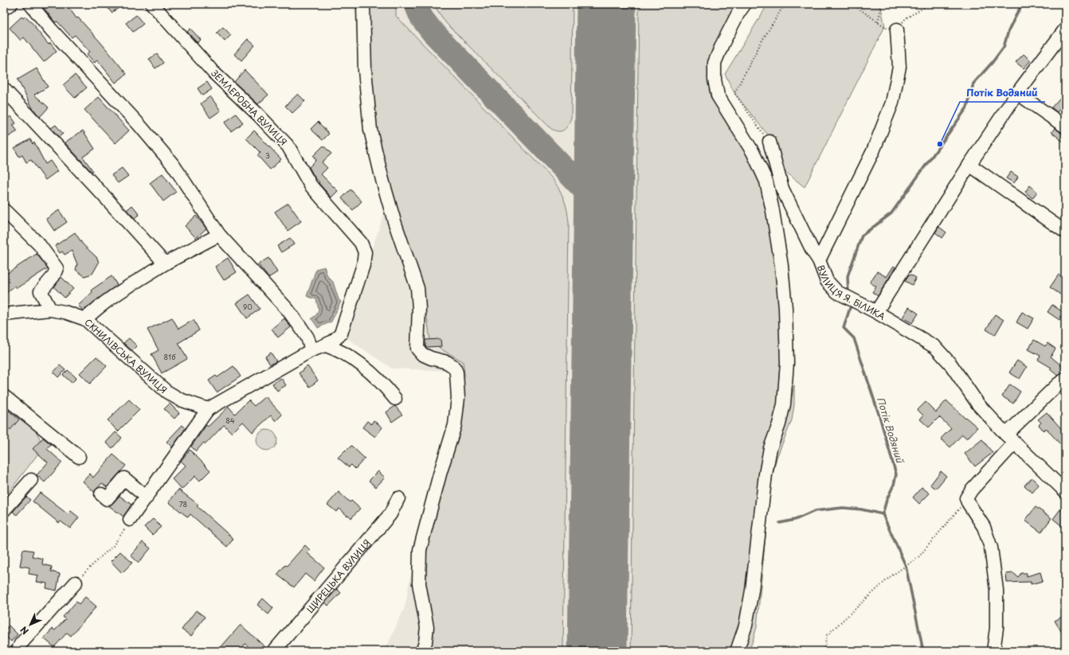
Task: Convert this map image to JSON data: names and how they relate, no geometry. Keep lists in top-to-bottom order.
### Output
{
  "streets": {
    "street": [
      "ЗЕМЛЕРОБНА ВУЛИЦЯ",
      "ВУЛИЦЯ Я. БІЛИКА",
      "СКНИЛІВСЬКА ВУЛИЦЯ",
      "ЩИРЕЦЬКА ВУЛИЦЯ"
    ]
  },
  "water": ["Потік Водяний"],
  "places": ["Потік Водяний"],
  "house_numbers": [
    "3",
    "90",
    "81б",
    "84",
    "78"
  ],
  "north": "bottom left"
}
